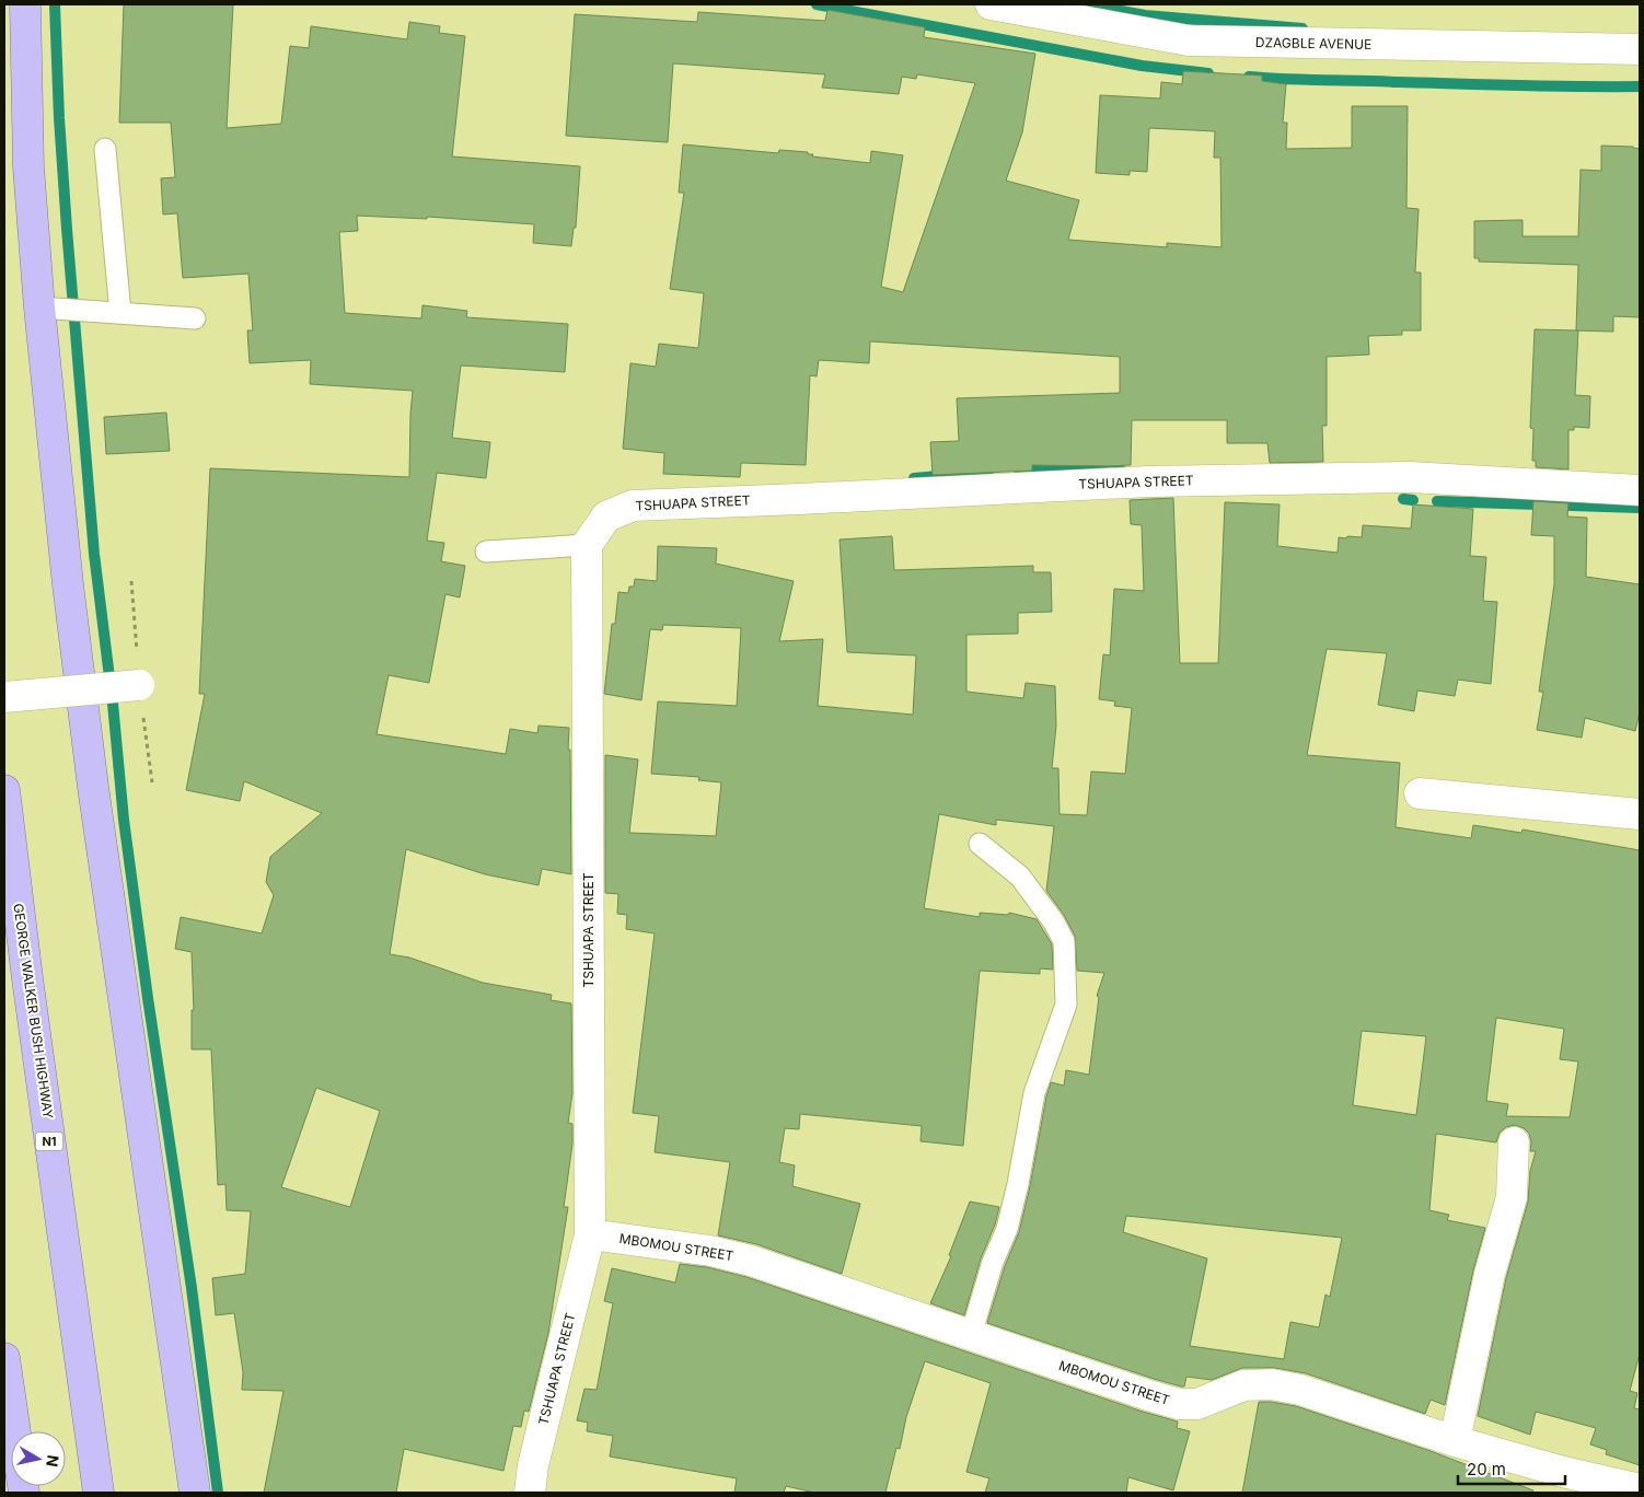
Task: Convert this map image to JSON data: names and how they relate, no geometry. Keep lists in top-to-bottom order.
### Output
{
  "streets": {
    "highway": ["GEORGE WALKER BUSH HIGHWAY", "N1"],
    "street": ["DZAGBLE AVENUE", "TSHUAPA STREET", "MBOMOU STREET"]
  },
  "crossings": [
    ["TSHUAPA STREET", "MBOMOU STREET"]
  ],
  "scale_bar": "20 m",
  "north": "right"
}
